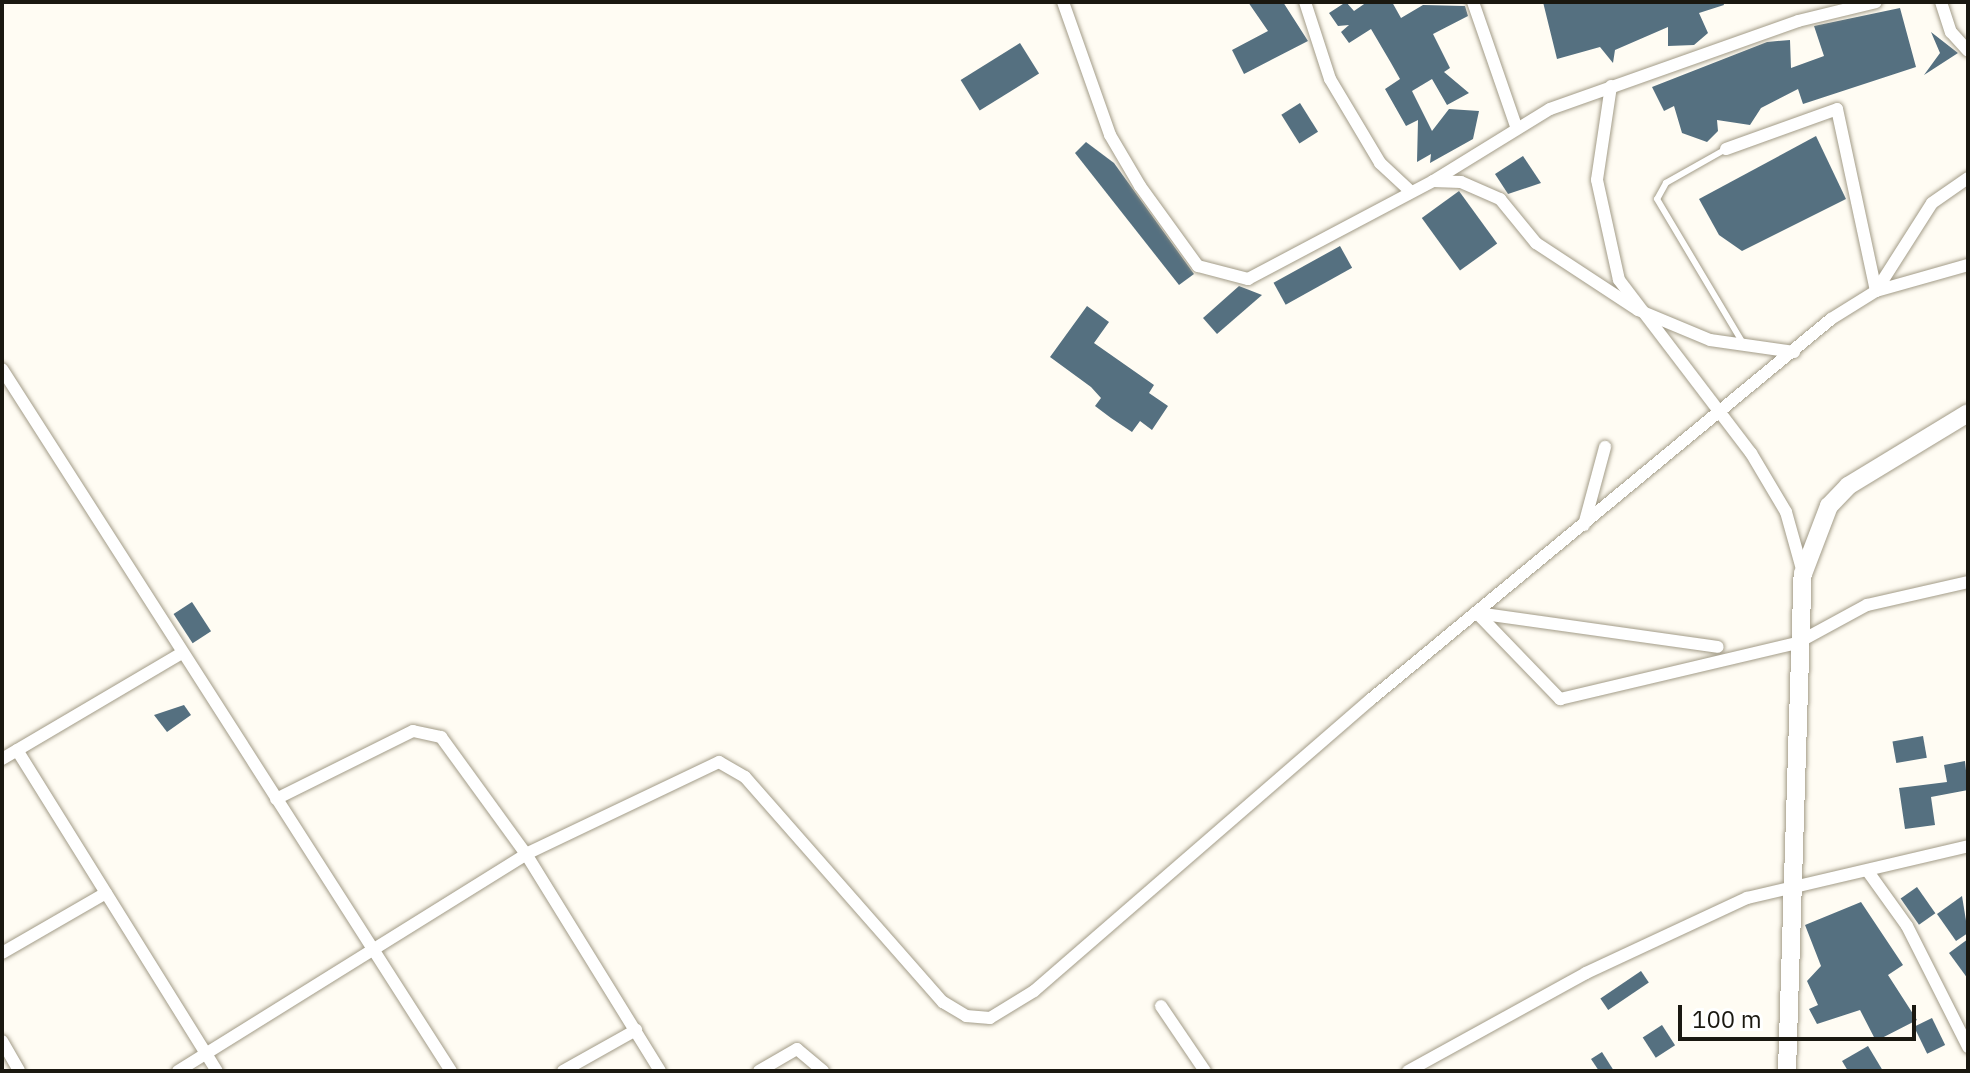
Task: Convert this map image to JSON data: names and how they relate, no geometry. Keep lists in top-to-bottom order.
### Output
{
  "scale_bar": "100 m"
}
